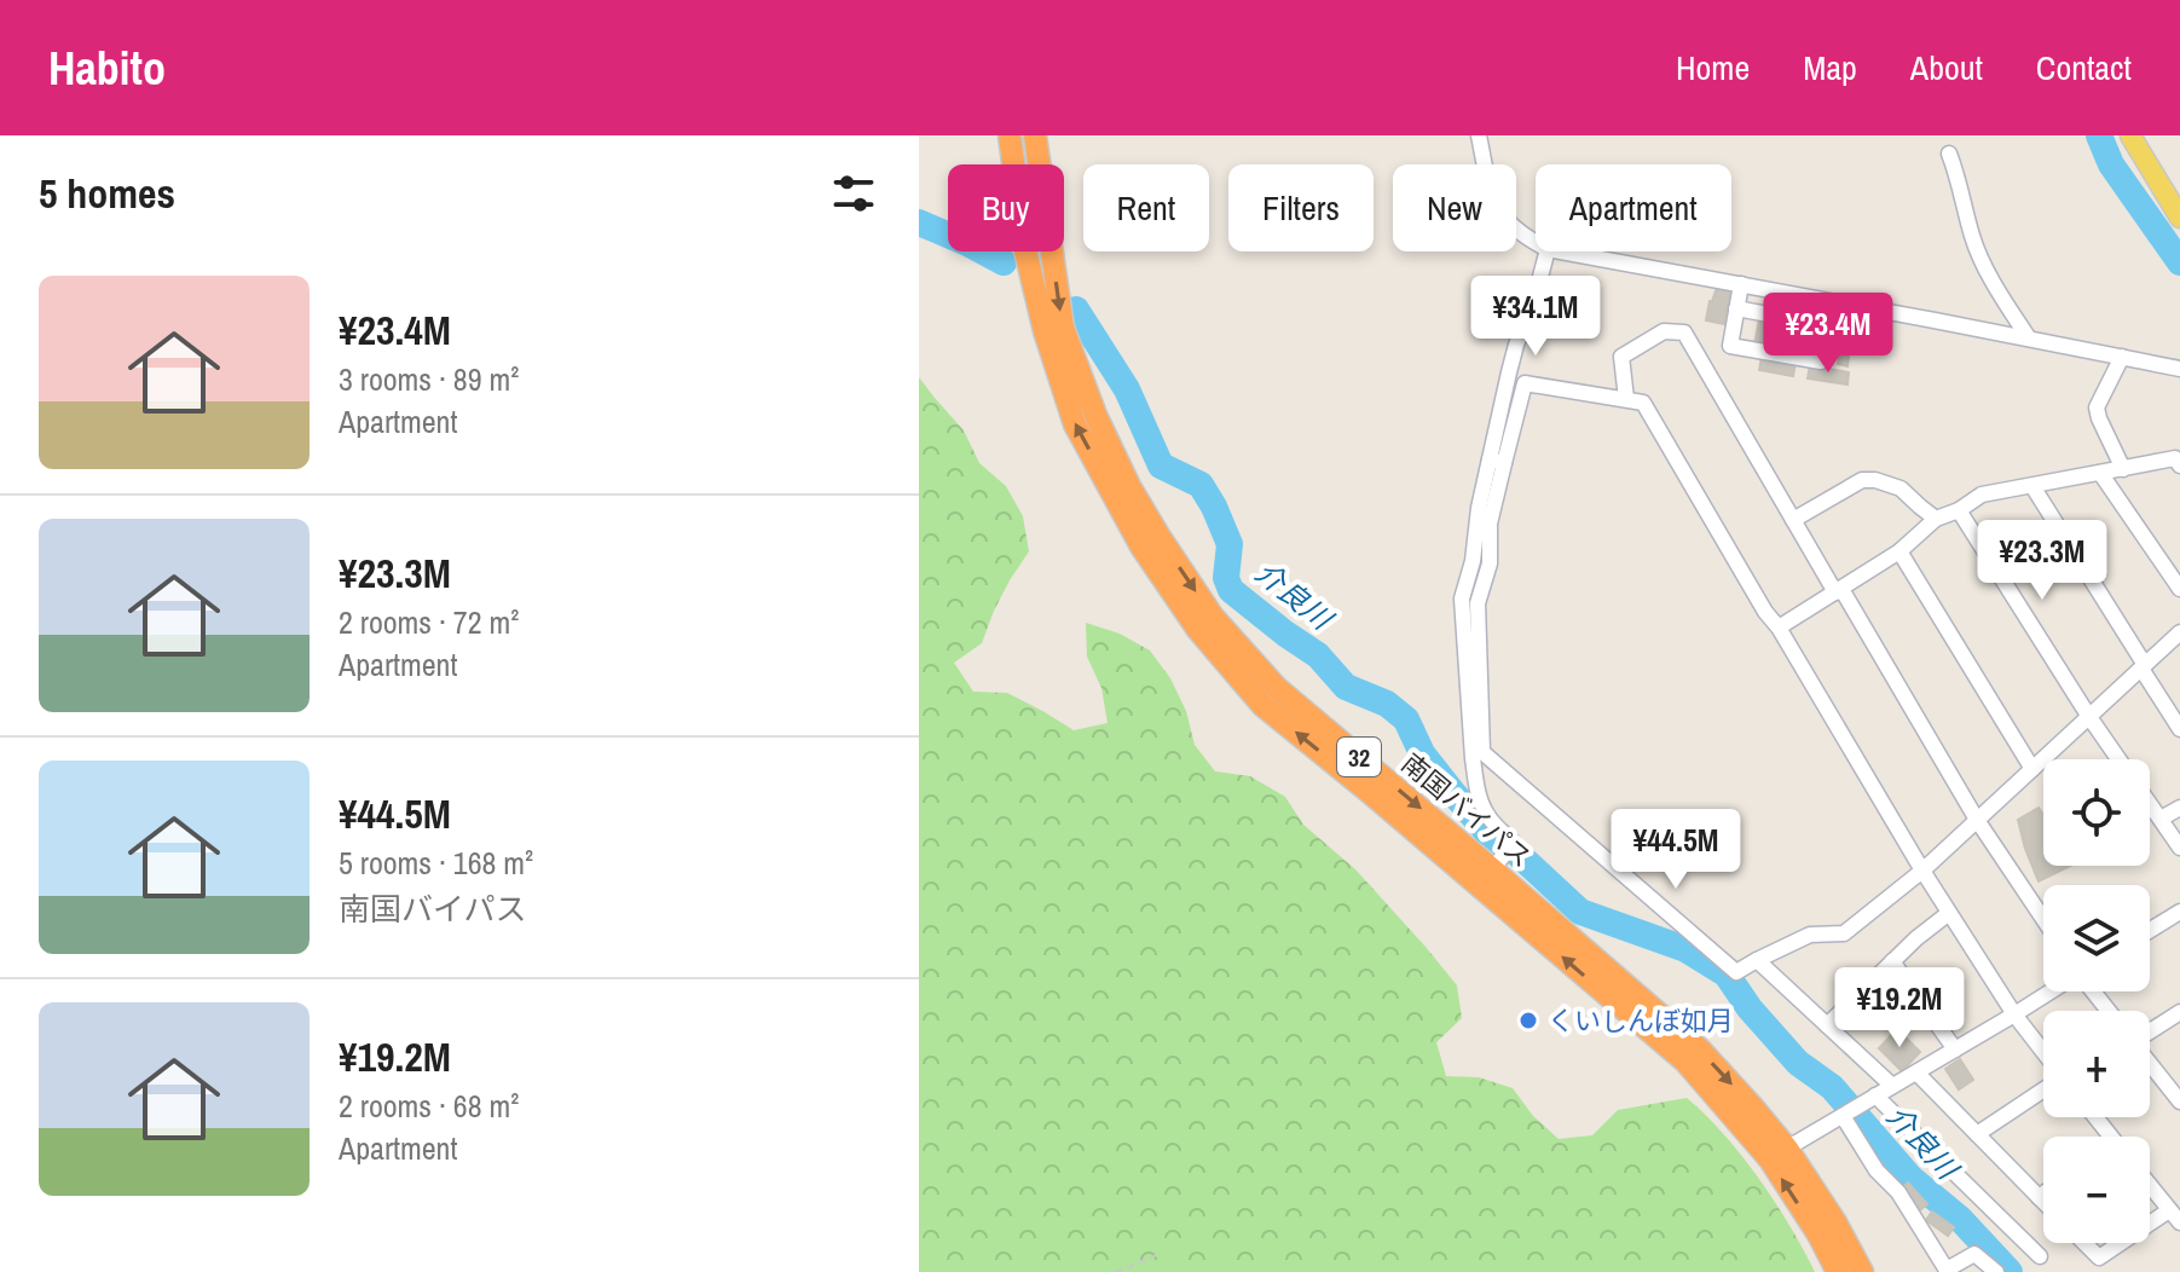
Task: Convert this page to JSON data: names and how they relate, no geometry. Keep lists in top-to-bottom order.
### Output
{
  "streets": {
    "highway": ["32", "南国バイパス"]
  },
  "water": ["介良川"],
  "places": ["くいしんぼ如月"],
  "page": {
    "header": "Habito",
    "nav": [
      "Home",
      "Map",
      "About",
      "Contact"
    ],
    "heading": "5 homes",
    "chip": [
      "Buy",
      "Rent",
      "Filters",
      "New",
      "Apartment"
    ],
    "list": [
      {
        "name": "¥23.4M",
        "note": "3 rooms · 89 m² · Apartment"
      },
      {
        "name": "¥23.3M",
        "note": "2 rooms · 72 m² · Apartment"
      },
      {
        "name": "¥44.5M",
        "note": "5 rooms · 168 m² · 南国バイパス"
      },
      {
        "name": "¥19.2M",
        "note": "2 rooms · 68 m² · Apartment"
      }
    ],
    "price": [
      "¥34.1M",
      "¥23.4M",
      "¥23.3M",
      "¥44.5M",
      "¥19.2M"
    ],
    "map_buttons": ["+", "−"]
  }
}
